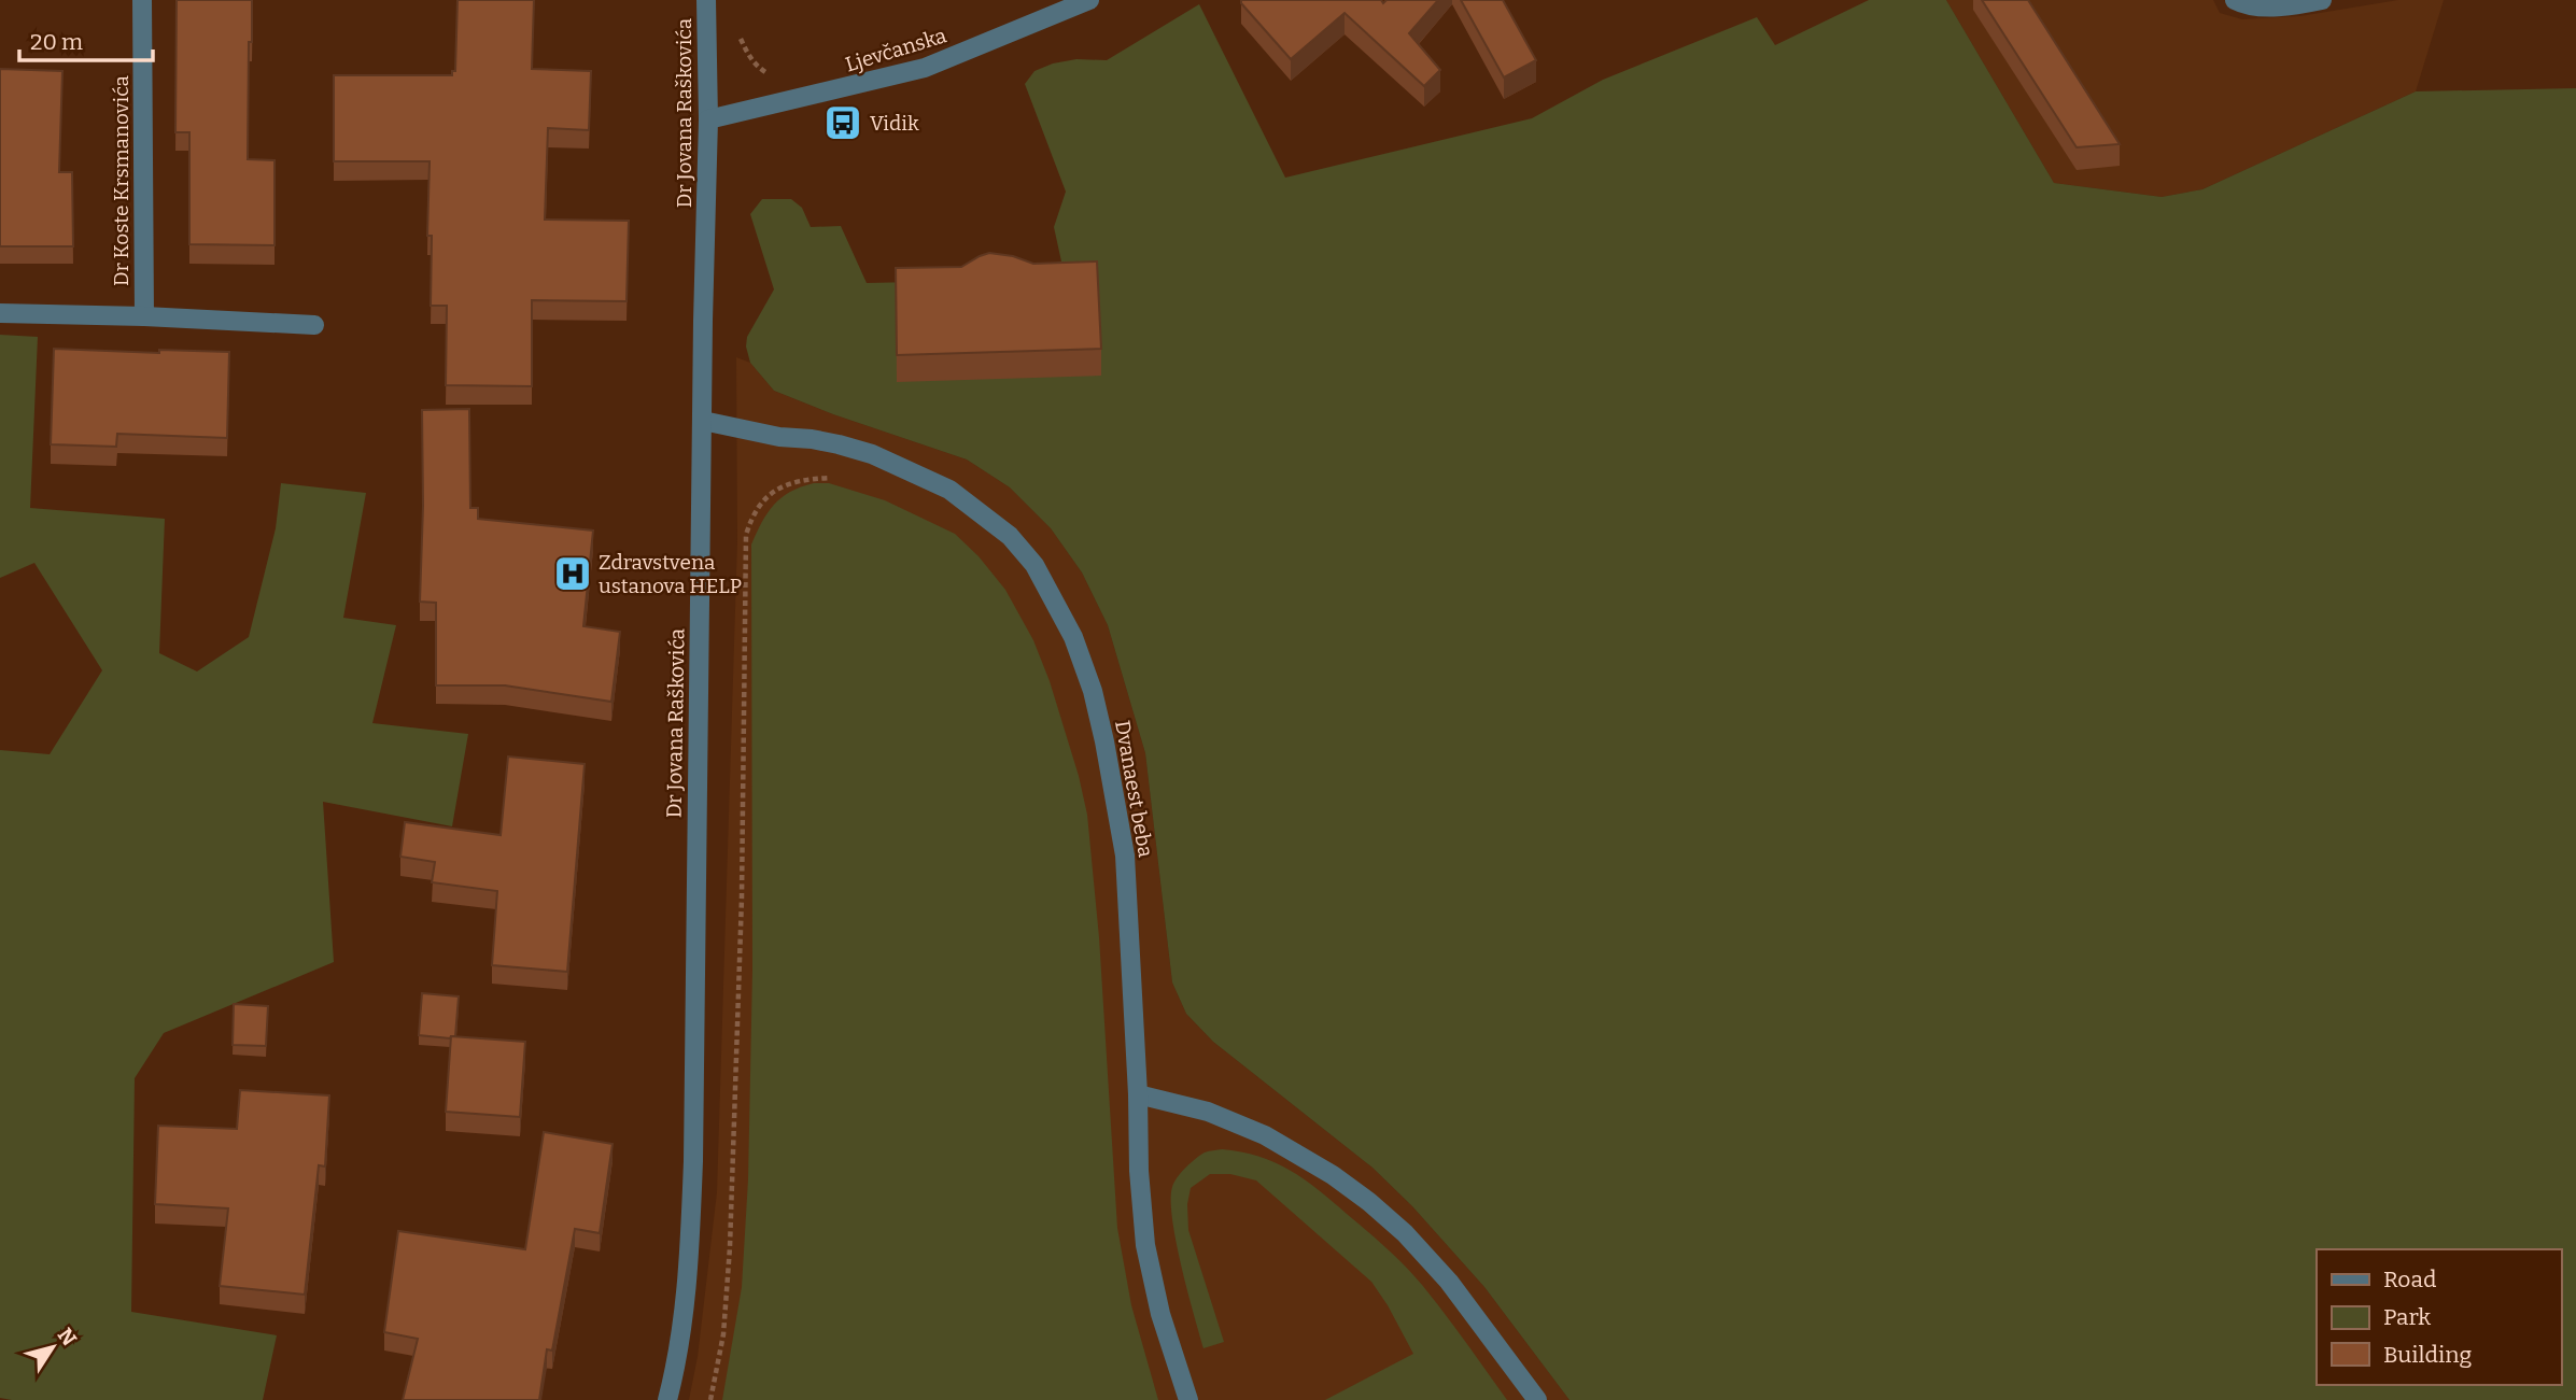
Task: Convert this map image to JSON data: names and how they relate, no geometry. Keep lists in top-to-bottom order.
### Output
{
  "streets": {
    "street": [
      "Ljevčanska",
      "Dr Jovana Raškovića",
      "Dr Koste Krsmanovića",
      "Dvanaest beba"
    ]
  },
  "crossings": [
    ["Ljevčanska", "Dr Jovana Raškovića"],
    ["Dr Jovana Raškovića", "Dvanaest beba"]
  ],
  "places": {
    "bus stop": ["Vidik"],
    "hospital": ["Zdravstvena ustanova HELP"]
  },
  "legend": ["Road", "Park", "Building"],
  "scale_bar": "20 m",
  "north": "top right"
}
